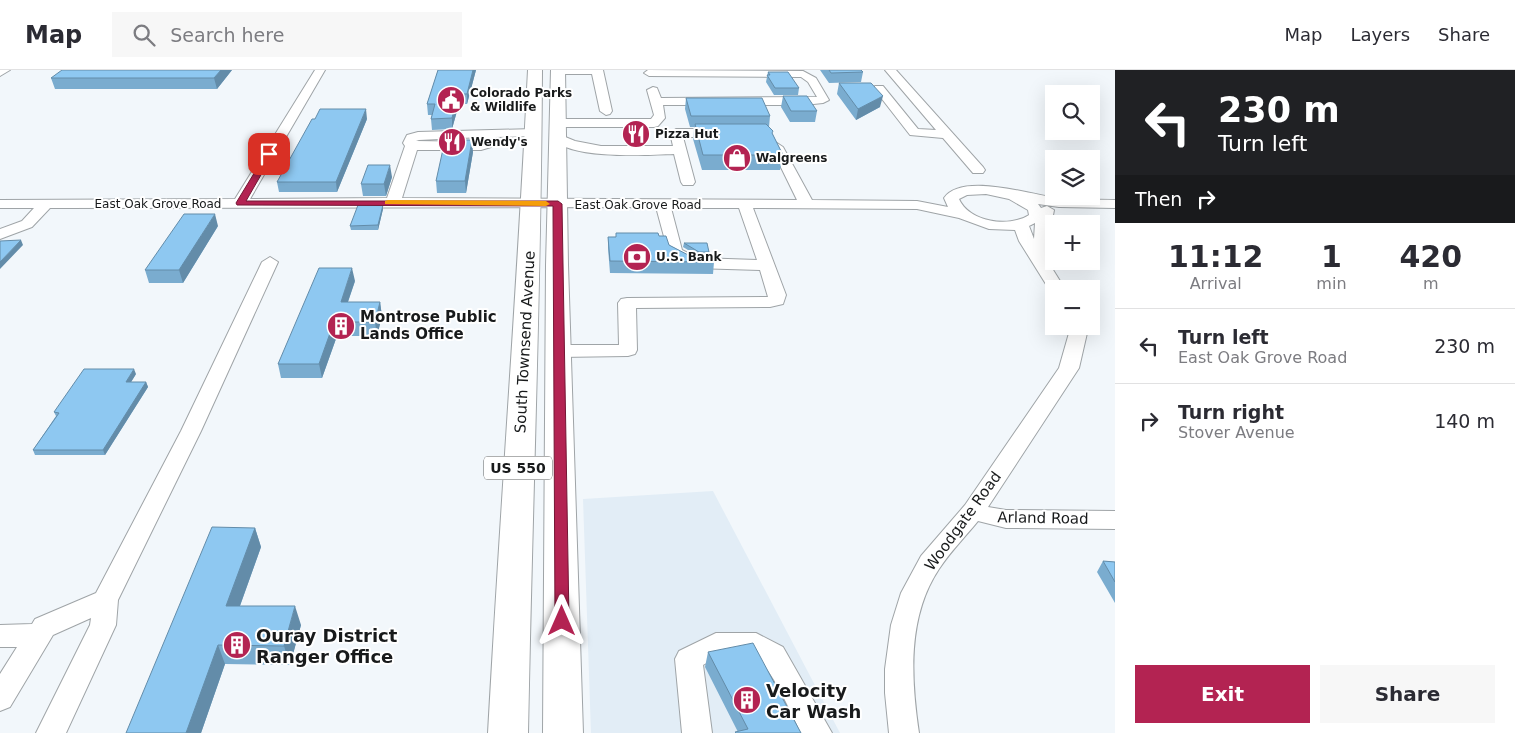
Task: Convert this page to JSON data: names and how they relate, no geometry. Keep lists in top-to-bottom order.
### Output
{
  "streets": {
    "highway": ["South Townsend Avenue", "US 550"],
    "street": ["East Oak Grove Road", "Arland Road", "Woodgate Road"]
  },
  "crossings": [
    ["East Oak Grove Road", "South Townsend Avenue"],
    ["Arland Road", "Woodgate Road"]
  ],
  "places": {
    "public building": ["Colorado Parks & Wildlife"],
    "restaurant": ["Pizza Hut", "Wendy's"],
    "shop": ["Walgreens"],
    "bank": ["U.S. Bank"],
    "building": ["Montrose Public Lands Office", "Ouray District Ranger Office", "Velocity Car Wash"]
  },
  "page": {
    "header": "Map",
    "search": "Search here",
    "nav": ["Map", "Layers", "Share"],
    "turn": ["230 m", "Turn left"],
    "map_buttons": ["+", "−"],
    "then": "Then",
    "eta": [
      "11:12",
      "Arrival",
      "1",
      "min",
      "420",
      "m"
    ],
    "list": [
      {
        "name": "Turn left",
        "note": "East Oak Grove Road",
        "value": "230 m"
      },
      {
        "name": "Turn right",
        "note": "Stover Avenue",
        "value": "140 m"
      }
    ],
    "buttons": ["Exit", "Share"]
  }
}
